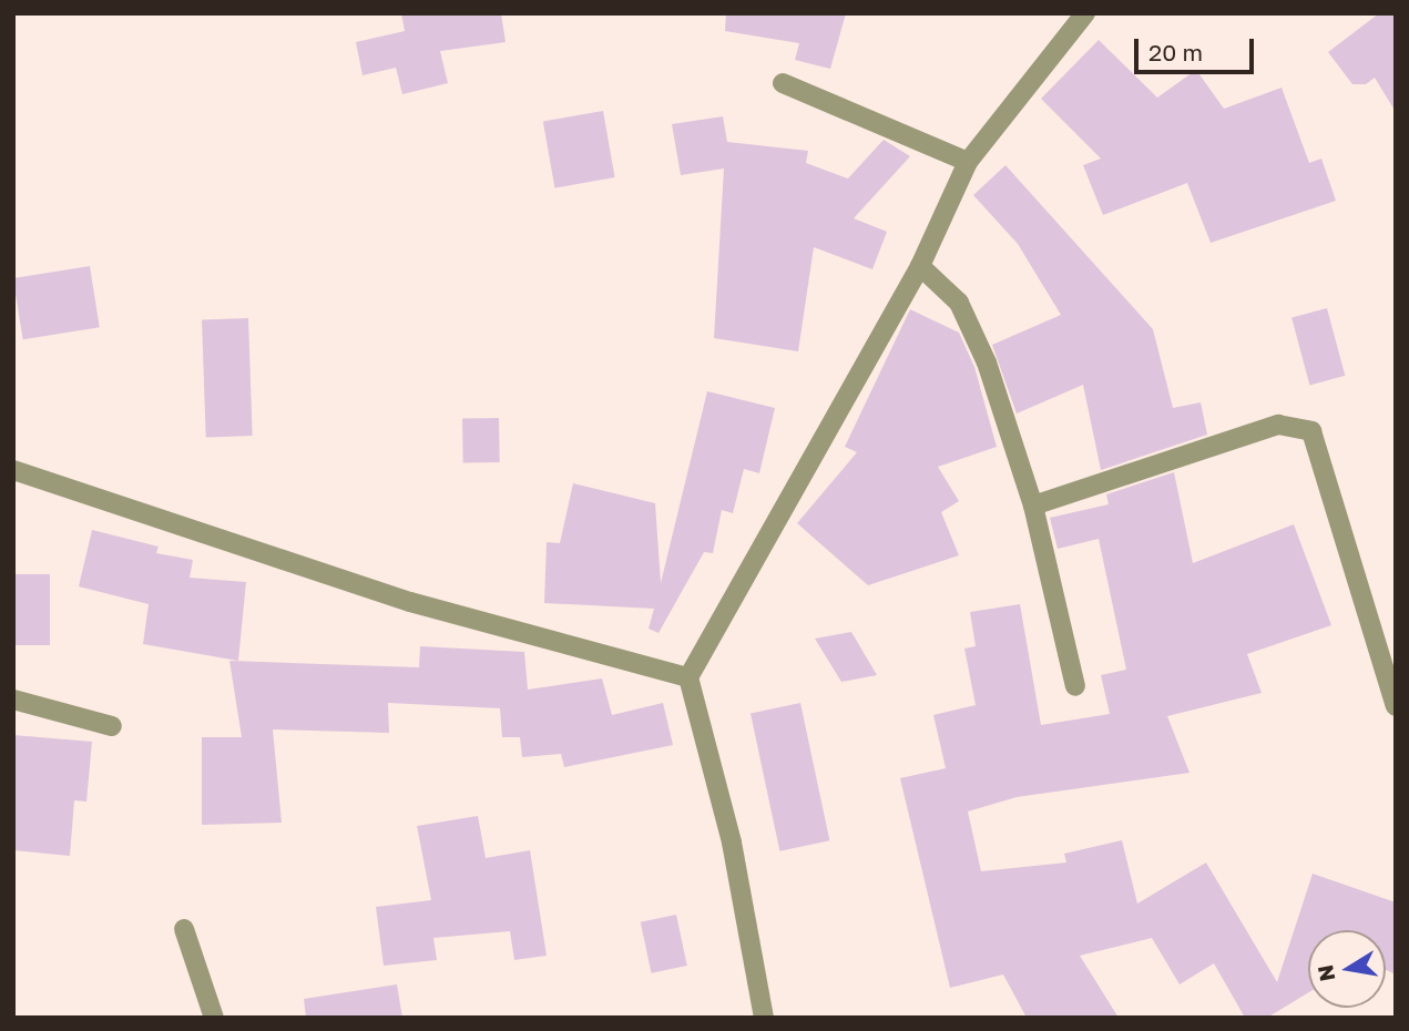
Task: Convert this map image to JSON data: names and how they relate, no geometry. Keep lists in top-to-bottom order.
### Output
{
  "scale_bar": "20 m",
  "north": "left"
}
